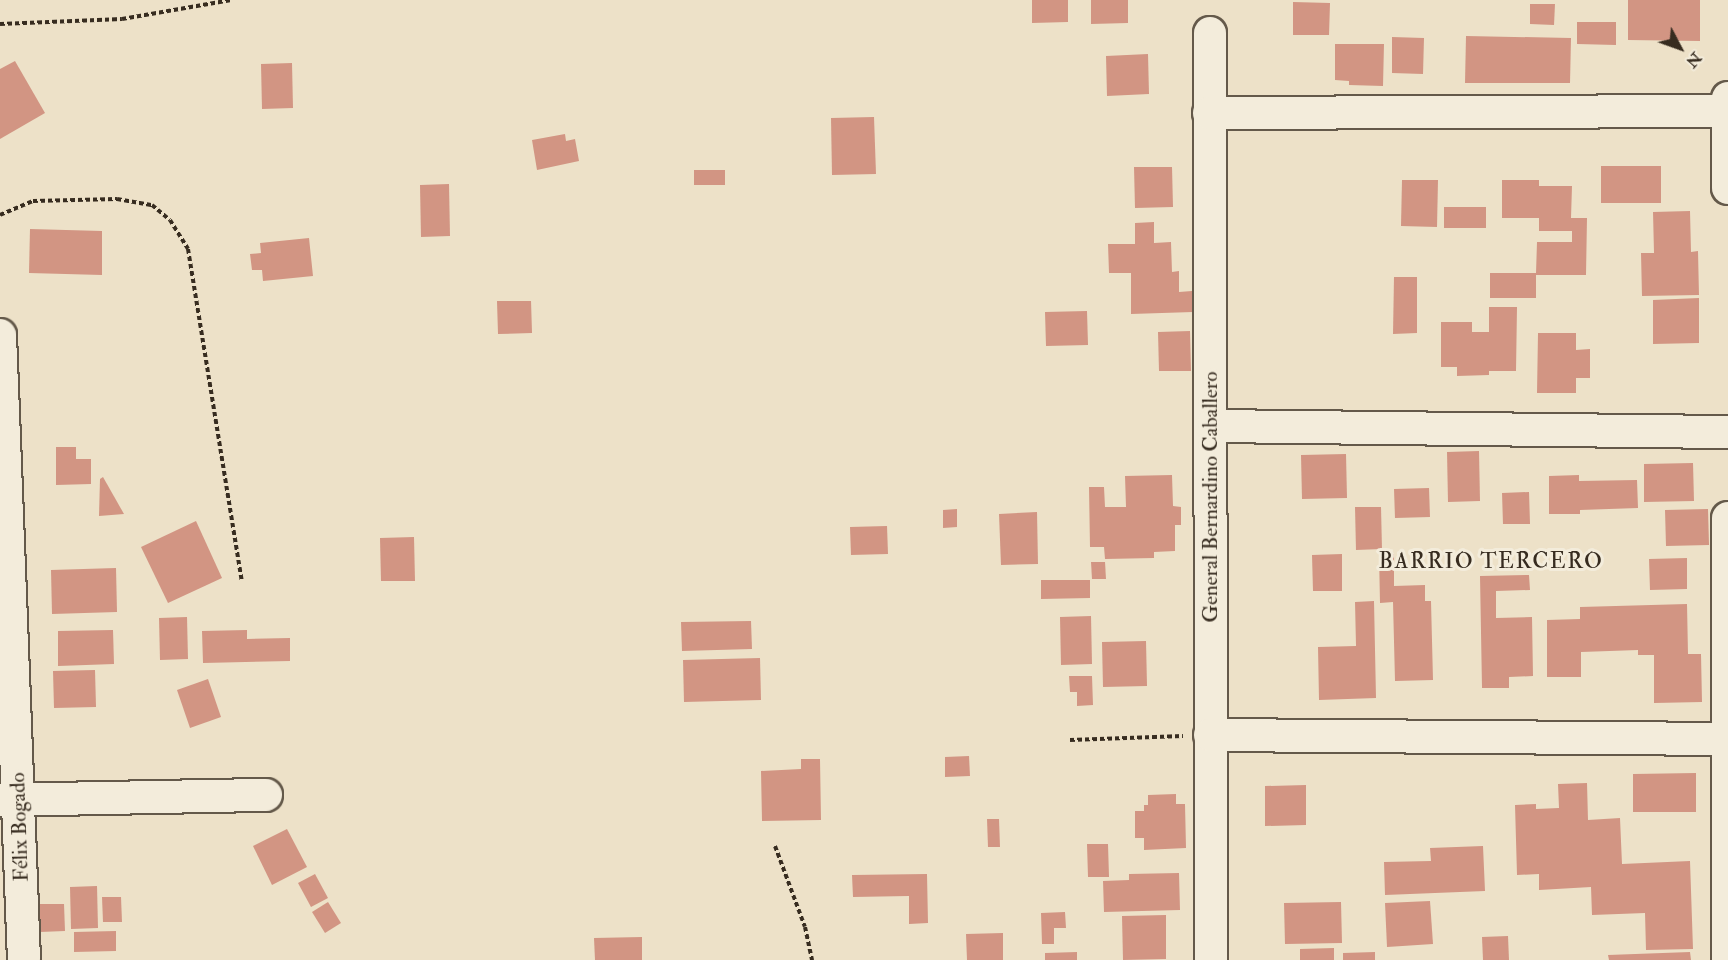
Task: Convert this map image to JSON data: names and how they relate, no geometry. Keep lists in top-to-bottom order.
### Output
{
  "streets": {
    "street": ["General Bernardino Caballero", "Félix Bogado"]
  },
  "districts": ["BARRIO TERCERO"],
  "north": "bottom right"
}
